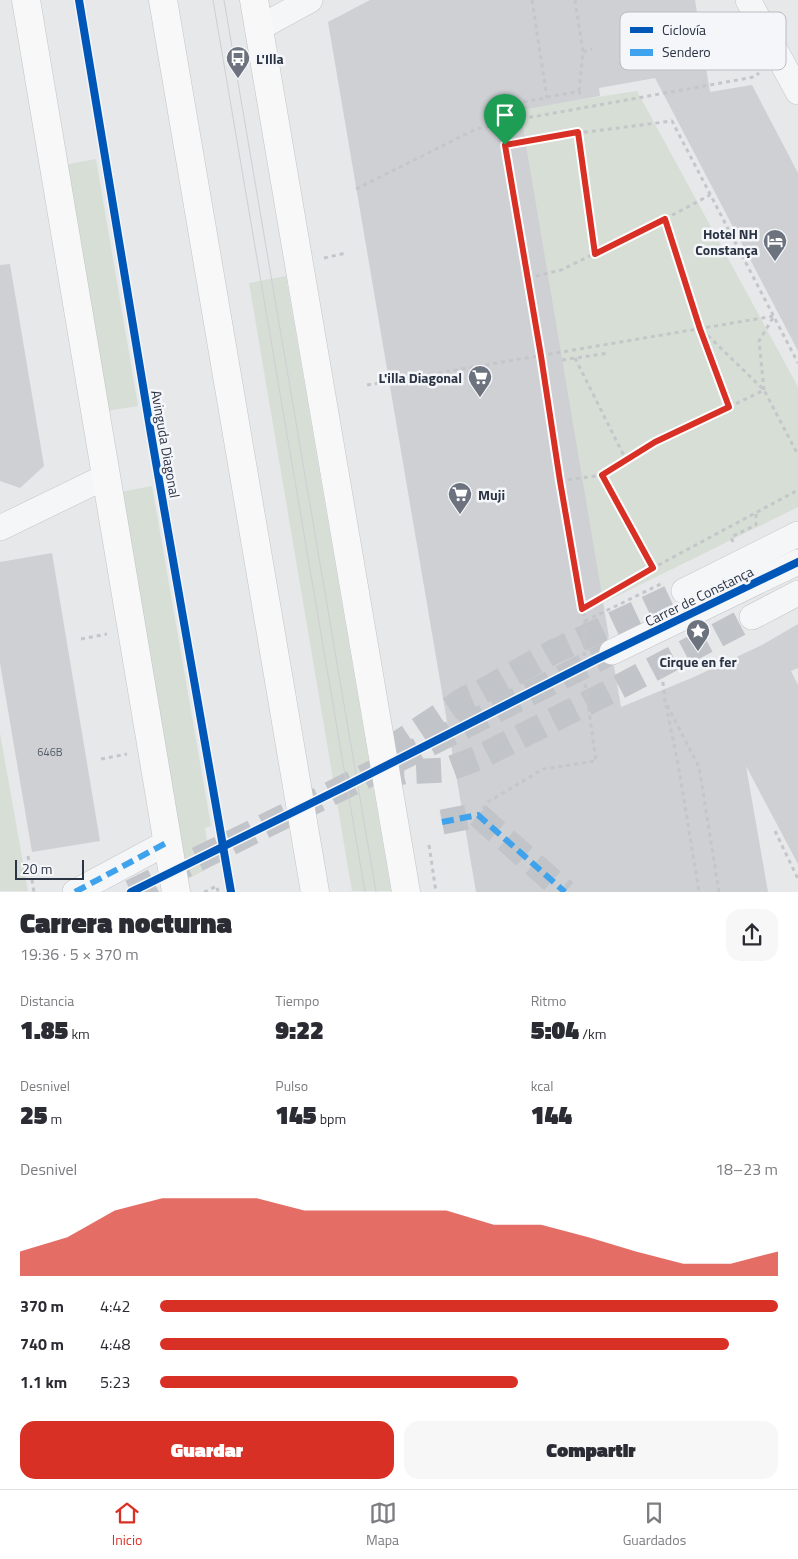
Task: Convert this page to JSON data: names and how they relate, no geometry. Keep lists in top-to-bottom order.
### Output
{
  "streets": {
    "street": ["Carrer de Constança"],
    "cycle path": ["Avinguda Diagonal"]
  },
  "places": {
    "bus stop": ["L'Illa"],
    "hotel": ["Hotel NH Constança"],
    "supermarket": ["L'illa Diagonal", "Muji"],
    "place": ["Cirque en fer"]
  },
  "house_numbers": ["646B"],
  "legend": ["Ciclovía", "Sendero"],
  "scale_bar": "20 m",
  "page": {
    "scale": "20 m",
    "heading": ["Carrera nocturna", "19:36 · 5 × 370 m"],
    "stats": [
      ["Distancia", "1.85 km"],
      ["Tiempo", "9:22"],
      ["Ritmo", "5:04 /km"],
      ["Desnivel", "25 m"],
      ["Pulso", "145 bpm"],
      ["kcal", "144"]
    ],
    "chart": ["Desnivel", "18–23 m"],
    "list": [
      {
        "name": "370 m",
        "note": "4:42"
      },
      {
        "name": "740 m",
        "note": "4:48"
      },
      {
        "name": "1.1 km",
        "note": "5:23"
      }
    ],
    "buttons": ["Guardar", "Compartir"],
    "tabs": ["Inicio", "Mapa", "Guardados"]
  }
}
